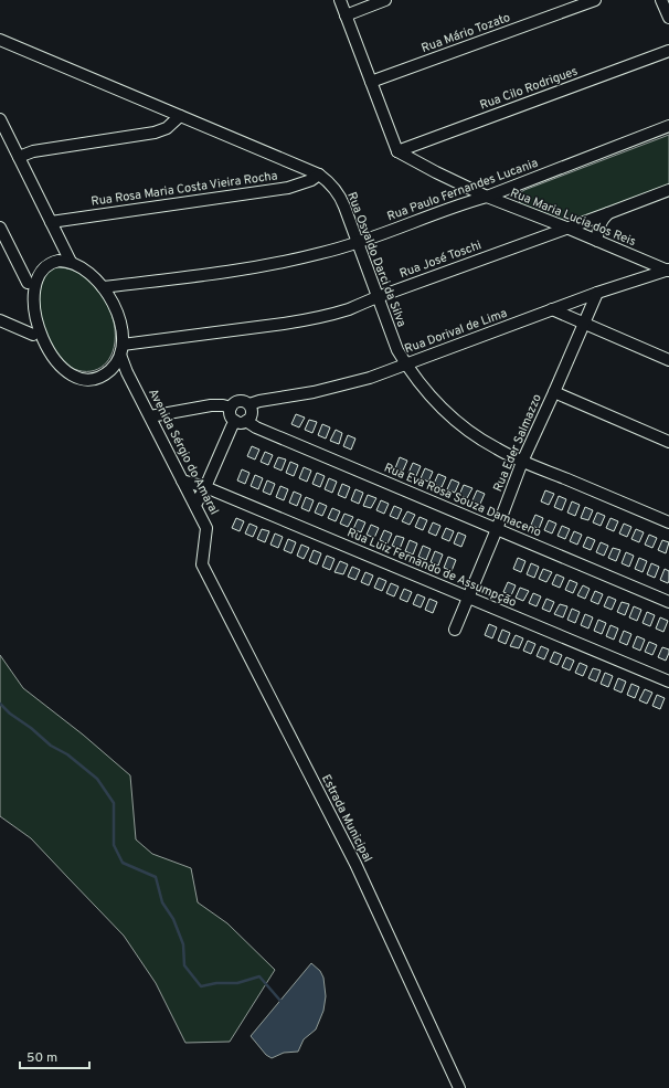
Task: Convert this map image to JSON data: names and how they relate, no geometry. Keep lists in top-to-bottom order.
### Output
{
  "streets": {
    "street": [
      "Rua Mário Tozato",
      "Rua Cilo Rodrigues",
      "Rua Rosa Maria Costa Vieira Rocha",
      "Rua Paulo Fernandes Lucania",
      "Rua Maria Lucia dos Reis",
      "Rua Osvaldo Darci da Silva",
      "Rua José Toschi",
      "Rua Dorival de Lima",
      "Rua Eder Salmazzo",
      "Avenida Sérgio do Amaral",
      "Rua Eva Rosa Souza Damaceno",
      "Rua Luiz Fernando de Assumpção",
      "Estrada Municipal"
    ]
  },
  "crossings": [
    ["Rua Cilo Rodrigues", "Rua Maria Lucia dos Reis"],
    ["Rua Rosa Maria Costa Vieira Rocha", "Rua Osvaldo Darci da Silva"],
    ["Rua Paulo Fernandes Lucania", "Rua Maria Lucia dos Reis"],
    ["Rua Paulo Fernandes Lucania", "Rua Osvaldo Darci da Silva"],
    ["Rua Paulo Fernandes Lucania", "Rua José Toschi"],
    ["Rua Paulo Fernandes Lucania", "Avenida Sérgio do Amaral"],
    ["Rua Maria Lucia dos Reis", "Rua José Toschi"],
    ["Rua Maria Lucia dos Reis", "Rua Dorival de Lima"],
    ["Rua Osvaldo Darci da Silva", "Rua José Toschi"],
    ["Rua Osvaldo Darci da Silva", "Rua Dorival de Lima"],
    ["Rua Osvaldo Darci da Silva", "Rua Eder Salmazzo"],
    ["Rua José Toschi", "Avenida Sérgio do Amaral"],
    ["Rua Dorival de Lima", "Rua Eder Salmazzo"],
    ["Rua Dorival de Lima", "Rua Eva Rosa Souza Damaceno"],
    ["Rua Eder Salmazzo", "Rua Eva Rosa Souza Damaceno"],
    ["Rua Eder Salmazzo", "Rua Luiz Fernando de Assumpção"],
    ["Avenida Sérgio do Amaral", "Rua Luiz Fernando de Assumpção"],
    ["Avenida Sérgio do Amaral", "Estrada Municipal"]
  ],
  "scale_bar": "50 m"
}
